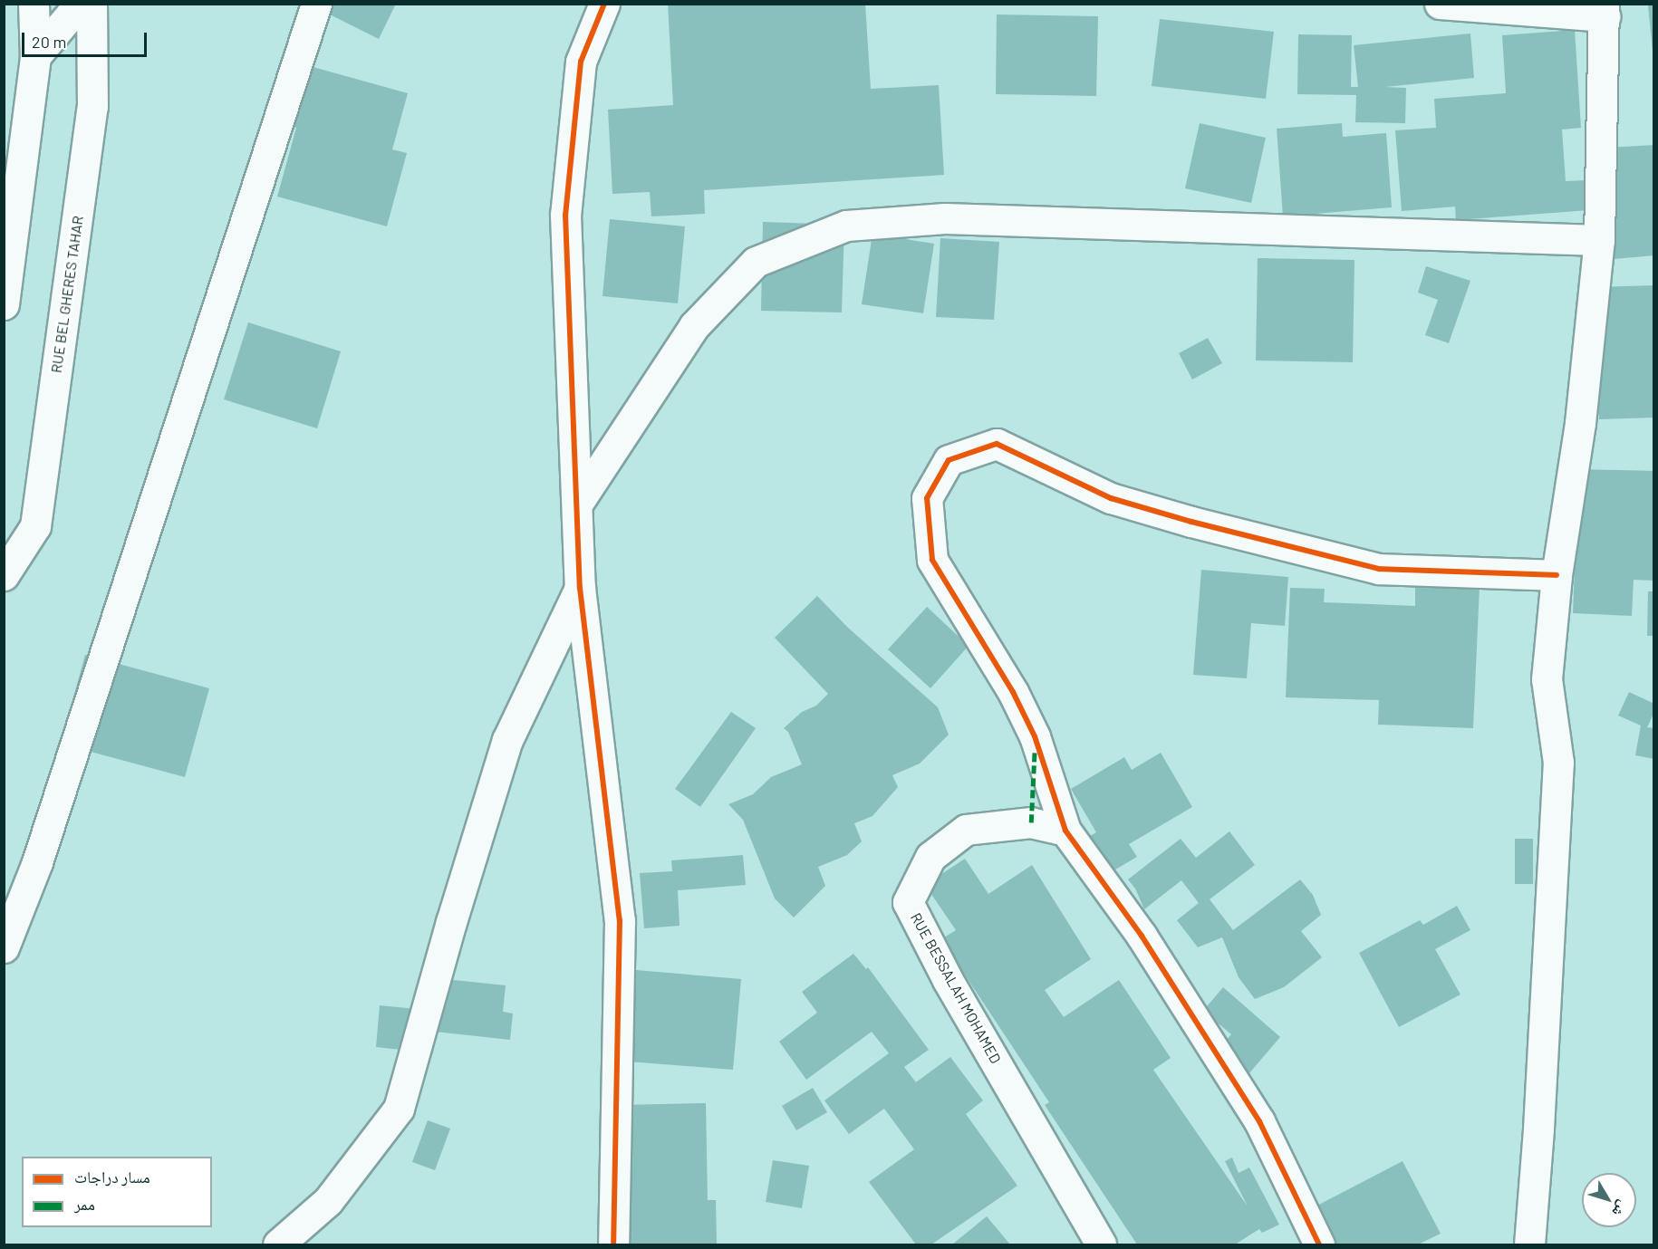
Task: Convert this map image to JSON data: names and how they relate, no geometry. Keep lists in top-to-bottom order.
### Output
{
  "streets": {
    "street": ["RUE BEL GHERES TAHAR", "RUE BESSALAH MOHAMED"]
  },
  "legend": ["مسار دراجات", "ممر"],
  "scale_bar": "20 m",
  "north": "bottom right"
}
